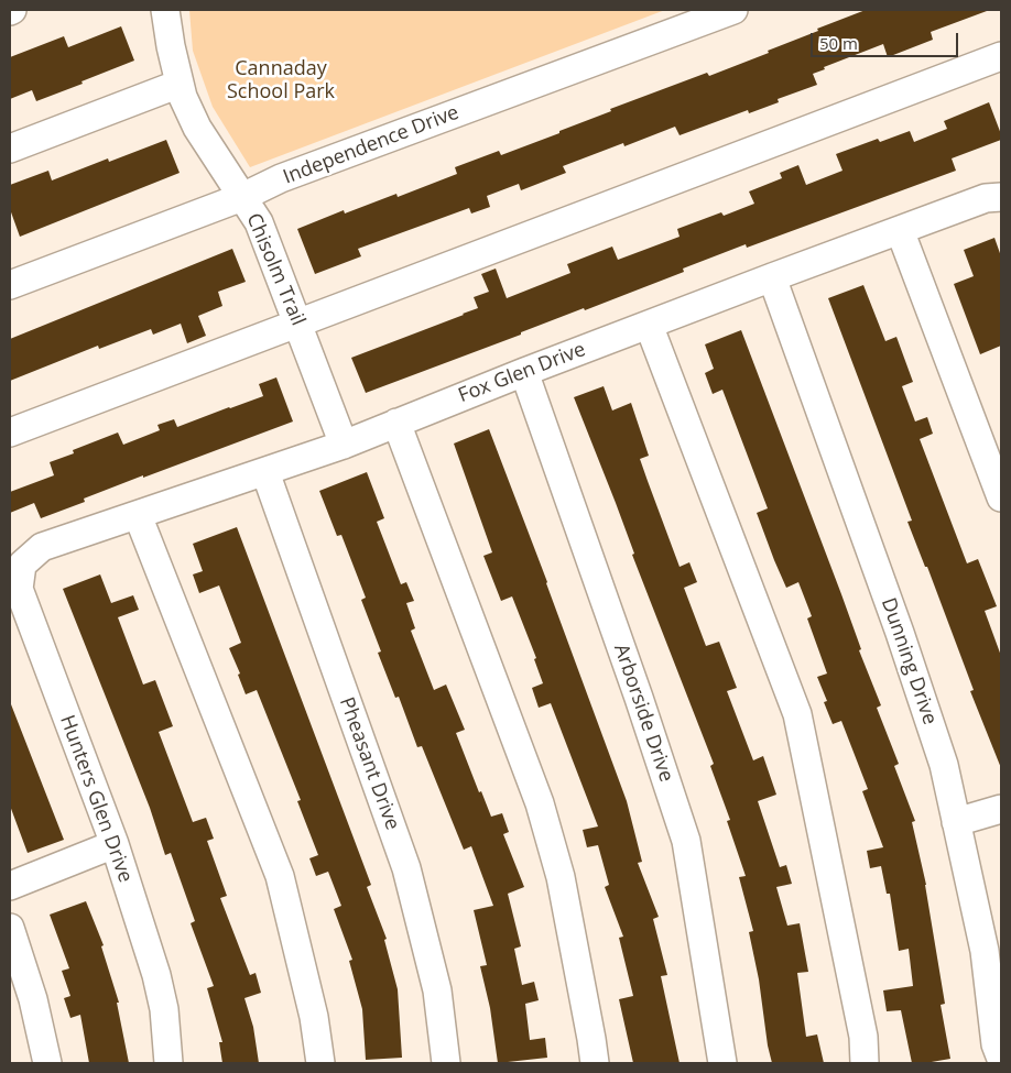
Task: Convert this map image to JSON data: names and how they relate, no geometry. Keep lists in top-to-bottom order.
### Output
{
  "streets": {
    "street": [
      "Independence Drive",
      "Chisolm Trail",
      "Fox Glen Drive",
      "Dunning Drive",
      "Arborside Drive",
      "Pheasant Drive",
      "Hunters Glen Drive"
    ]
  },
  "crossings": [
    ["Independence Drive", "Chisolm Trail"],
    ["Chisolm Trail", "Fox Glen Drive"],
    ["Fox Glen Drive", "Dunning Drive"],
    ["Fox Glen Drive", "Arborside Drive"],
    ["Fox Glen Drive", "Pheasant Drive"],
    ["Fox Glen Drive", "Hunters Glen Drive"]
  ],
  "parks": ["Cannaday School Park"],
  "scale_bar": "50 m"
}
